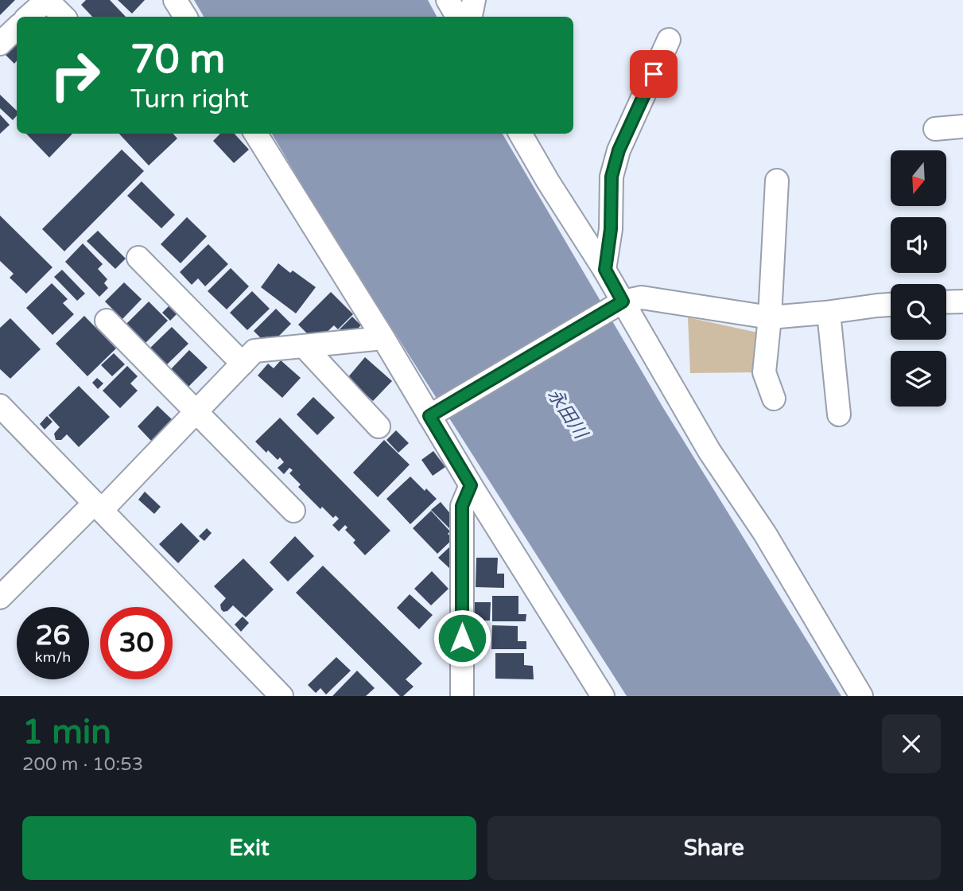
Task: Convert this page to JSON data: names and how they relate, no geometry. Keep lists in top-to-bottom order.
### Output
{
  "water": ["永田川"],
  "north": "bottom",
  "page": {
    "turn": ["70 m", "Turn right"],
    "speed": "26 km/h",
    "limit": "30",
    "heading": ["1 min", "200 m · 10:53"],
    "buttons": ["Exit", "Share"]
  }
}
